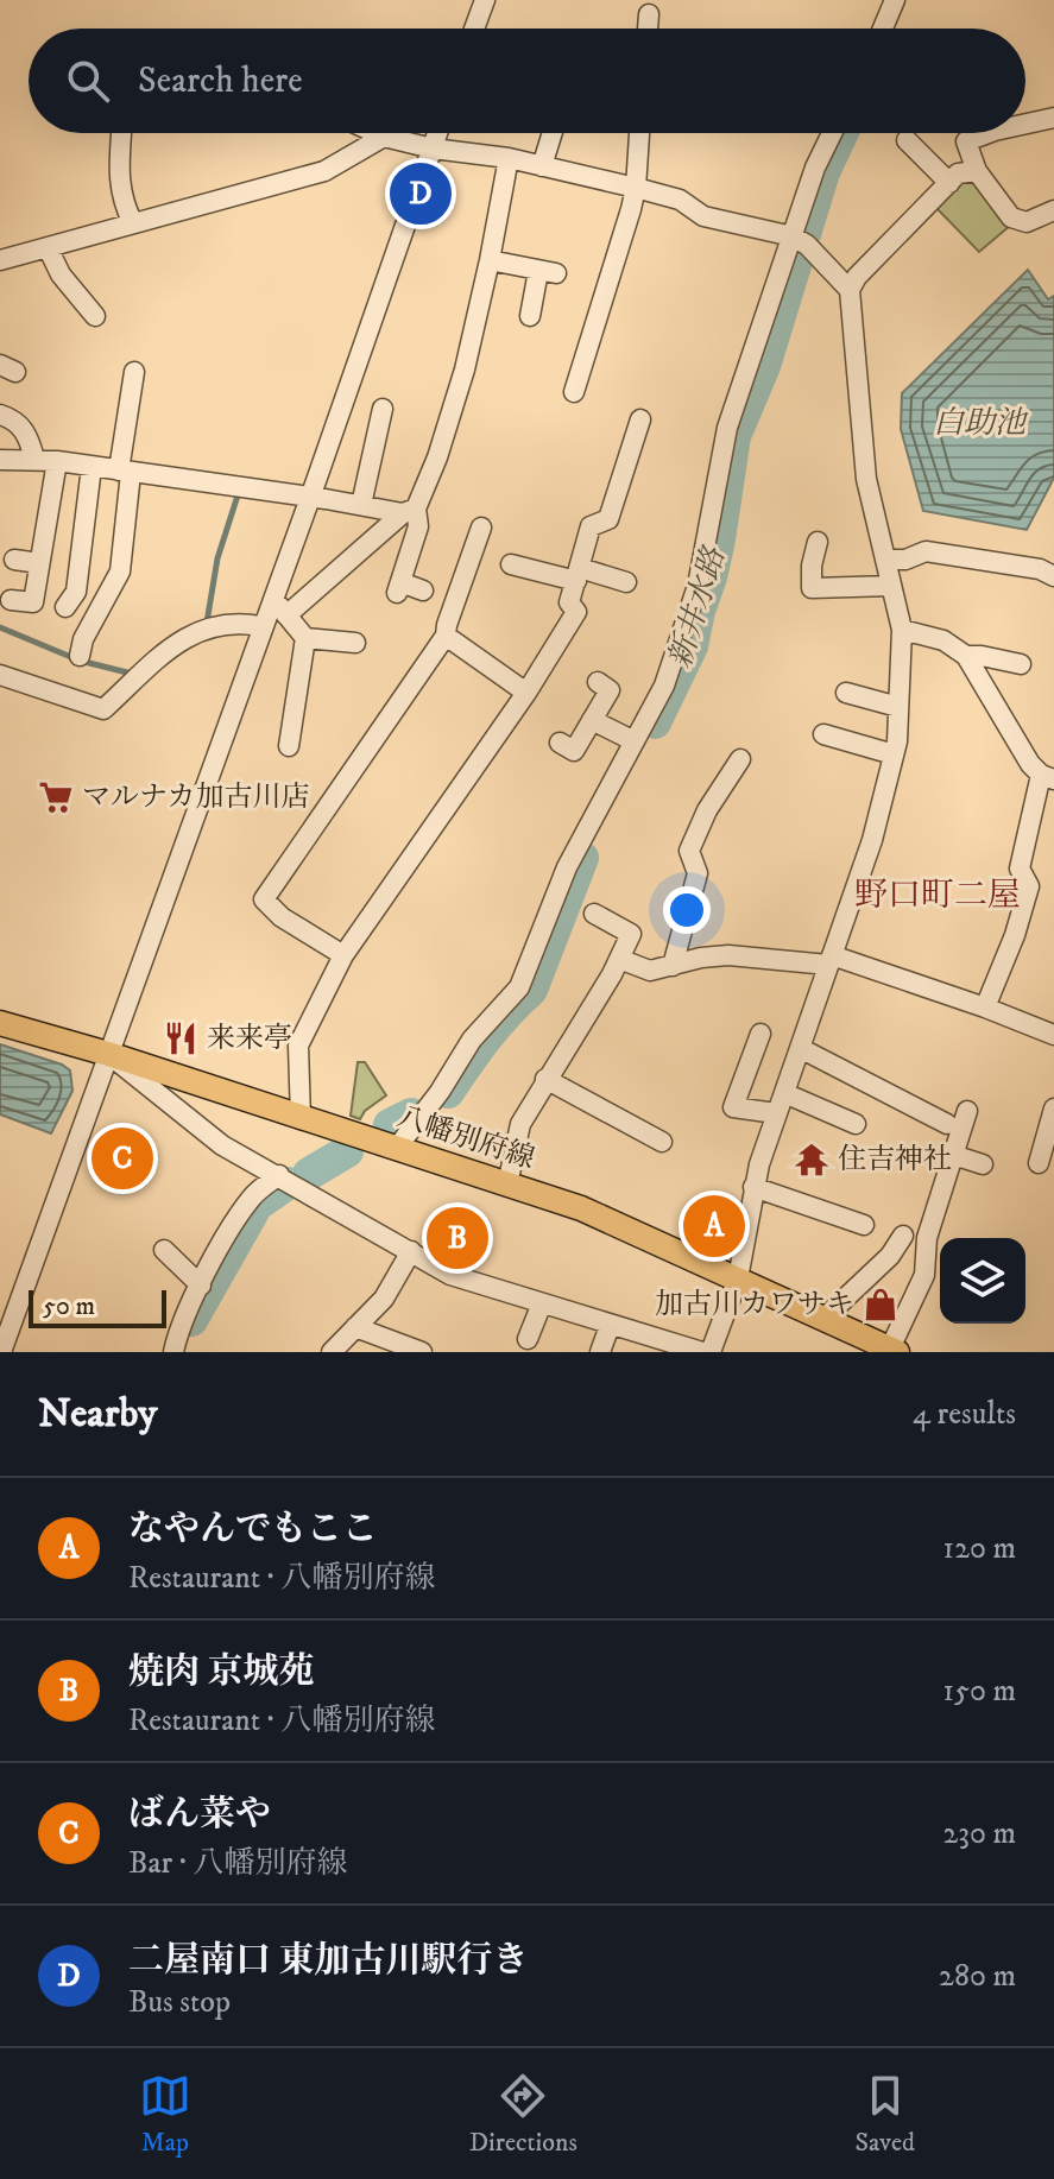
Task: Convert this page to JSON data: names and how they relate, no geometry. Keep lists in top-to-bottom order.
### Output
{
  "streets": {
    "main road": ["八幡別府線"]
  },
  "districts": ["野口町二屋"],
  "water": ["白助池", "新井水路"],
  "places": {
    "supermarket": ["マルナカ加古川店"],
    "restaurant": ["来来亭"],
    "temple": ["住吉神社"],
    "shop": ["加古川カワサキ"]
  },
  "scale_bar": "50 m",
  "page": {
    "search": "Search here",
    "pins": [
      "D",
      "C",
      "A",
      "B"
    ],
    "scale": "50 m",
    "heading": ["Nearby", "4 results"],
    "list": [
      {
        "mark": "A",
        "name": "なやんでもここ",
        "note": "Restaurant · 八幡別府線",
        "value": "120 m"
      },
      {
        "mark": "B",
        "name": "焼肉 京城苑",
        "note": "Restaurant · 八幡別府線",
        "value": "150 m"
      },
      {
        "mark": "C",
        "name": "ばん菜や",
        "note": "Bar · 八幡別府線",
        "value": "230 m"
      },
      {
        "mark": "D",
        "name": "二屋南口 東加古川駅行き",
        "note": "Bus stop",
        "value": "280 m"
      }
    ],
    "nav": ["Map", "Directions", "Saved"]
  }
}
